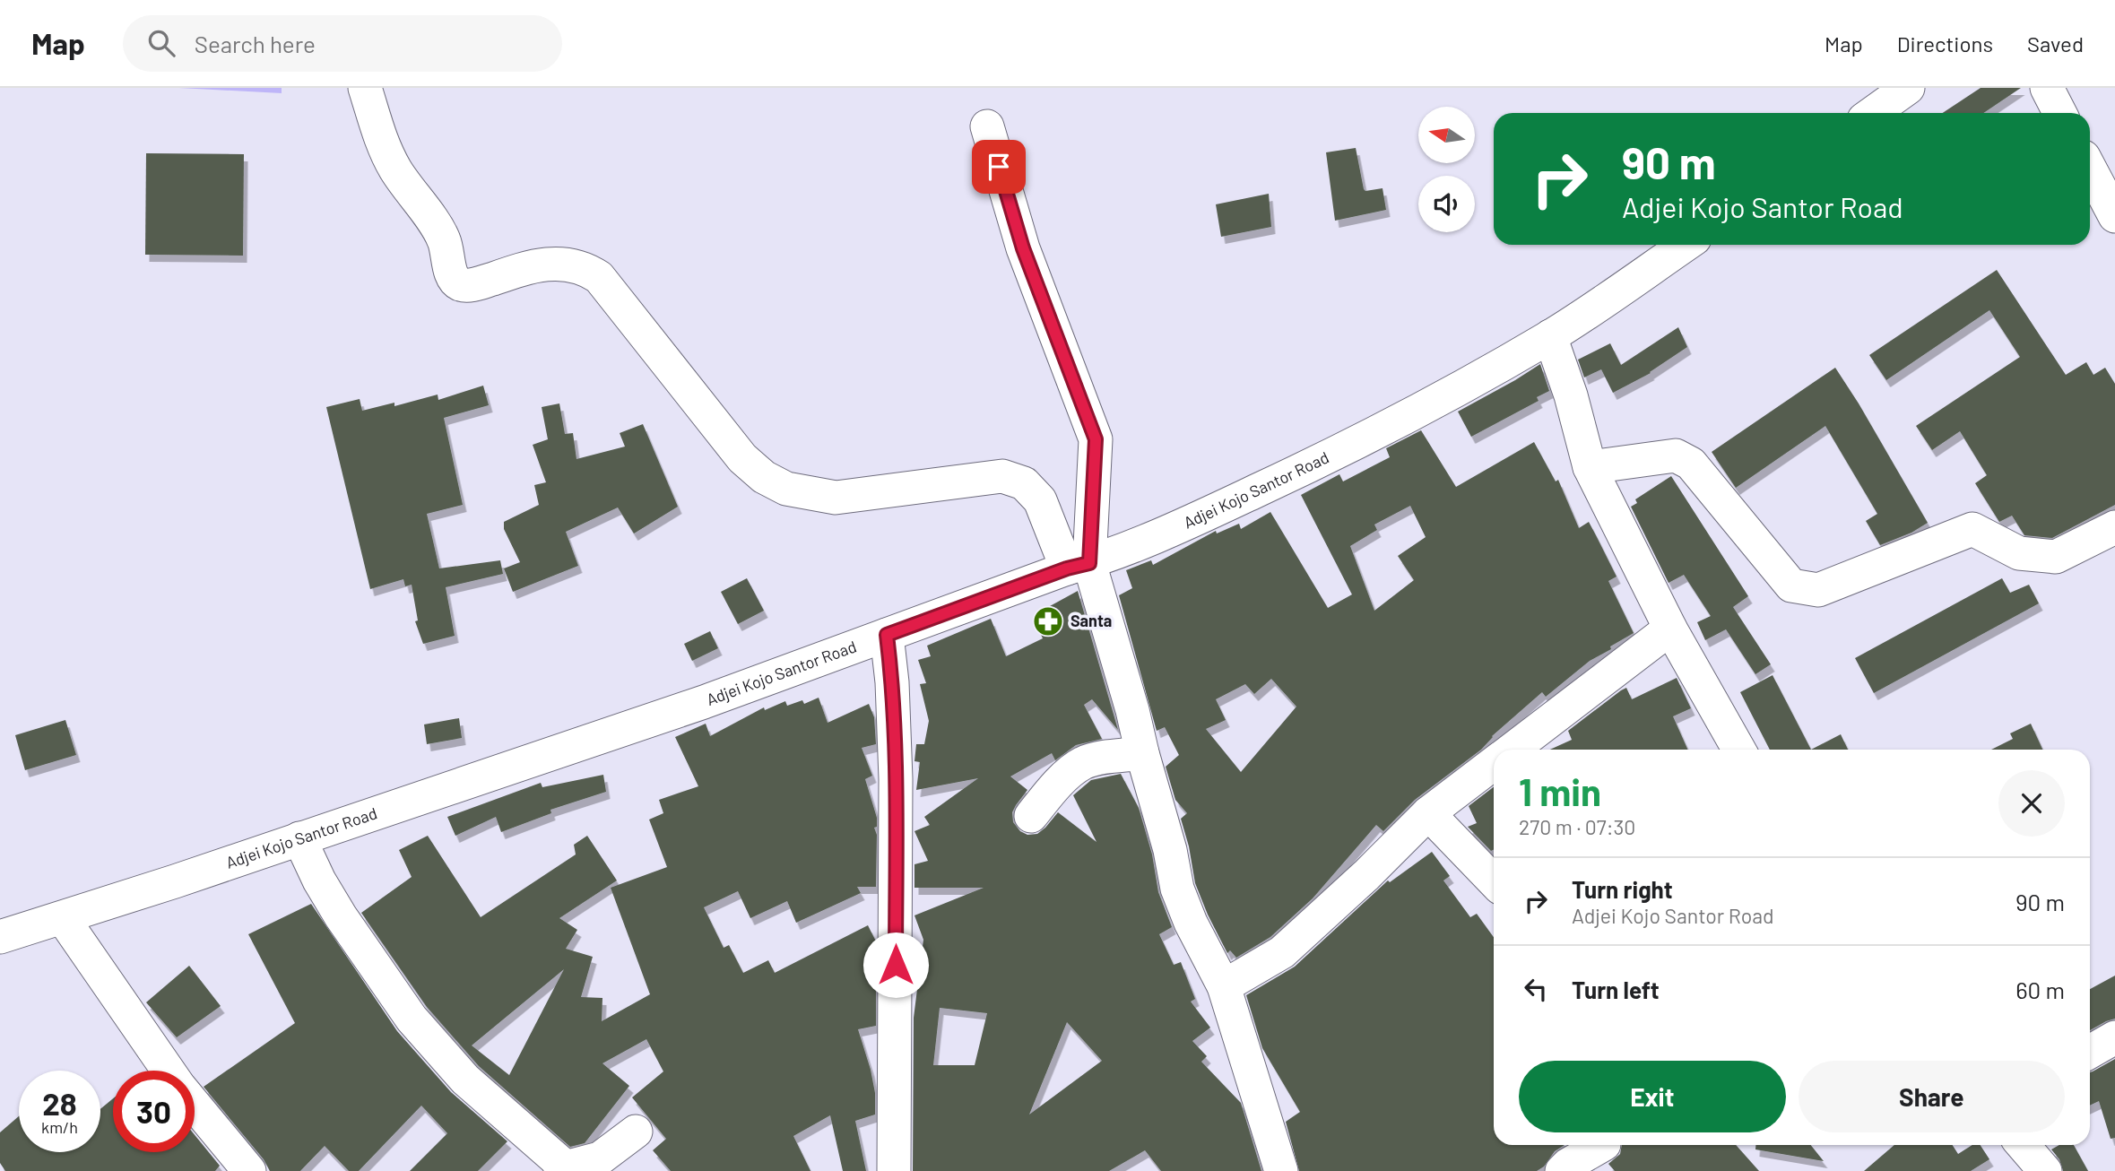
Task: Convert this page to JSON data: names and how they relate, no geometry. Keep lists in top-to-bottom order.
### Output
{
  "streets": {
    "street": ["Adjei Kojo Santor Road"]
  },
  "places": {
    "pharmacy": ["Santa"]
  },
  "north": "left",
  "page": {
    "header": "Map",
    "search": "Search here",
    "nav": ["Map", "Directions", "Saved"],
    "turn": ["90 m", "Adjei Kojo Santor Road"],
    "heading": ["1 min", "270 m · 07:30"],
    "list": [
      {
        "name": "Turn right",
        "note": "Adjei Kojo Santor Road",
        "value": "90 m"
      },
      {
        "name": "Turn left",
        "value": "60 m"
      }
    ],
    "buttons": ["Exit", "Share"],
    "speed": "28 km/h",
    "limit": "30"
  }
}
